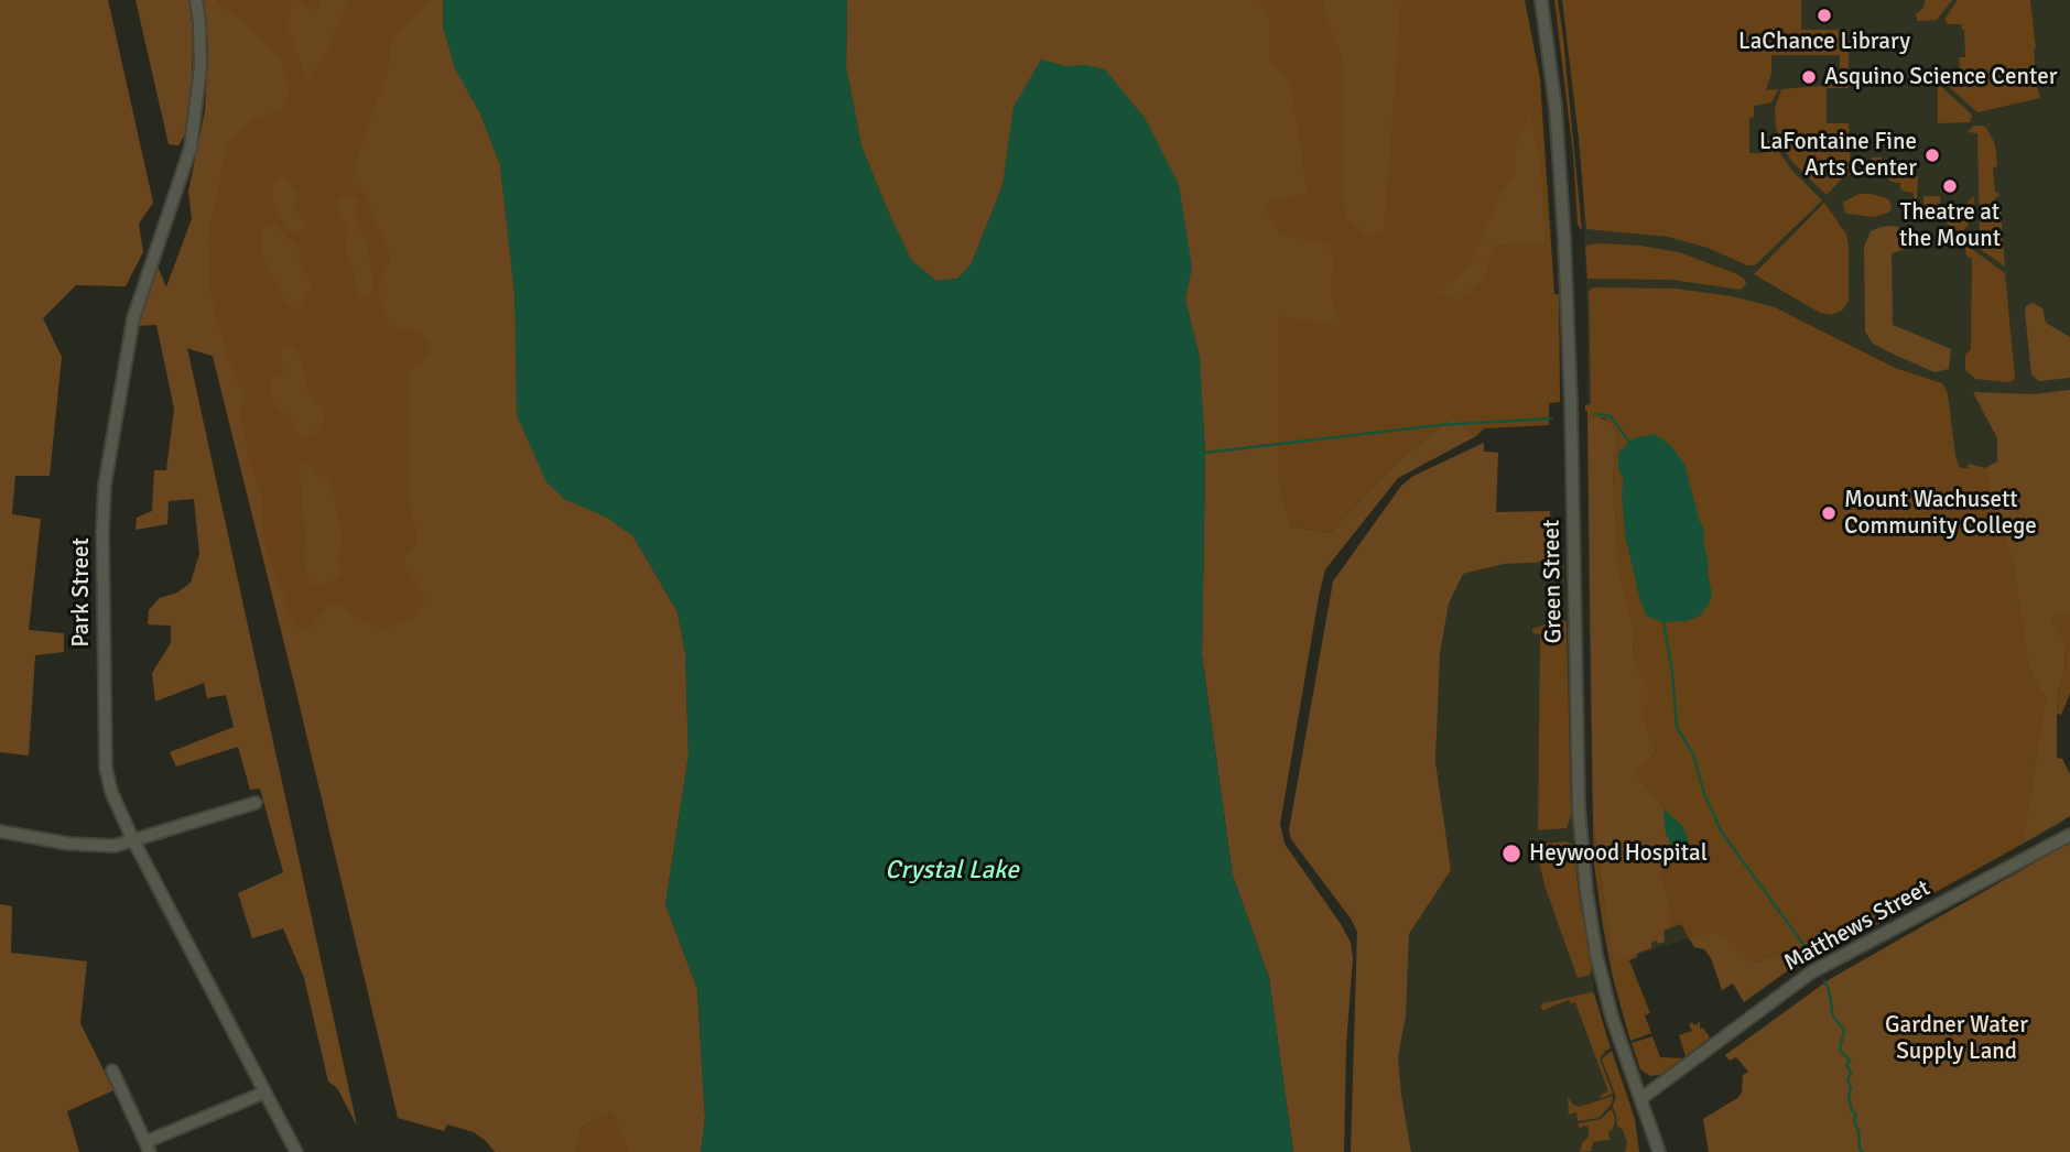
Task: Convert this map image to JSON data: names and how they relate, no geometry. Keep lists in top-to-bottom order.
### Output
{
  "streets": {
    "street": ["Green Street", "Park Street", "Matthews Street"]
  },
  "crossings": [
    ["Green Street", "Matthews Street"]
  ],
  "water": ["Crystal Lake"],
  "parks": ["Gardner Water Supply Land"],
  "places": [
    "LaChance Library",
    "Asquino Science Center",
    "LaFontaine Fine Arts Center",
    "Theatre at the Mount",
    "Mount Wachusett Community College",
    "Heywood Hospital"
  ]
}
